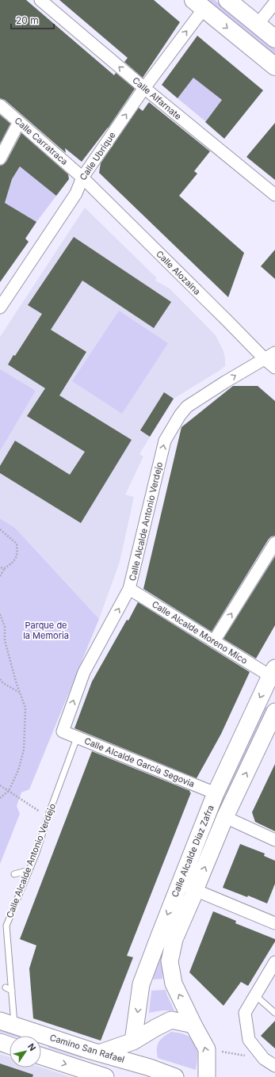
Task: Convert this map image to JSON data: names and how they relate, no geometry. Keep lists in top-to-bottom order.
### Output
{
  "streets": {
    "main road": ["Calle Alcalde Díaz Zafra", "Camino San Rafael"],
    "street": [
      "Calle Alfarnate",
      "Calle Carratraca",
      "Calle Ubrique",
      "Calle Alozaina",
      "Calle Alcalde Antonio Verdejo",
      "Calle Alcalde Moreno Mico",
      "Calle Alcalde García Segovia"
    ]
  },
  "crossings": [
    ["Calle Alfarnate", "Calle Ubrique"],
    ["Calle Carratraca", "Calle Ubrique"],
    ["Calle Carratraca", "Calle Alozaina"],
    ["Calle Ubrique", "Calle Alozaina"],
    ["Calle Alozaina", "Calle Alcalde Antonio Verdejo"],
    ["Calle Alcalde Antonio Verdejo", "Calle Alcalde Moreno Mico"],
    ["Calle Alcalde Antonio Verdejo", "Calle Alcalde García Segovia"],
    ["Calle Alcalde Antonio Verdejo", "Camino San Rafael"],
    ["Calle Alcalde Moreno Mico", "Calle Alcalde Díaz Zafra"],
    ["Calle Alcalde García Segovia", "Calle Alcalde Díaz Zafra"]
  ],
  "one_way": ["Calle Alfarnate", "Calle Ubrique", "Calle Alcalde Antonio Verdejo"],
  "parks": ["Parque de la Memoria"],
  "scale_bar": "20 m",
  "north": "top right"
}
